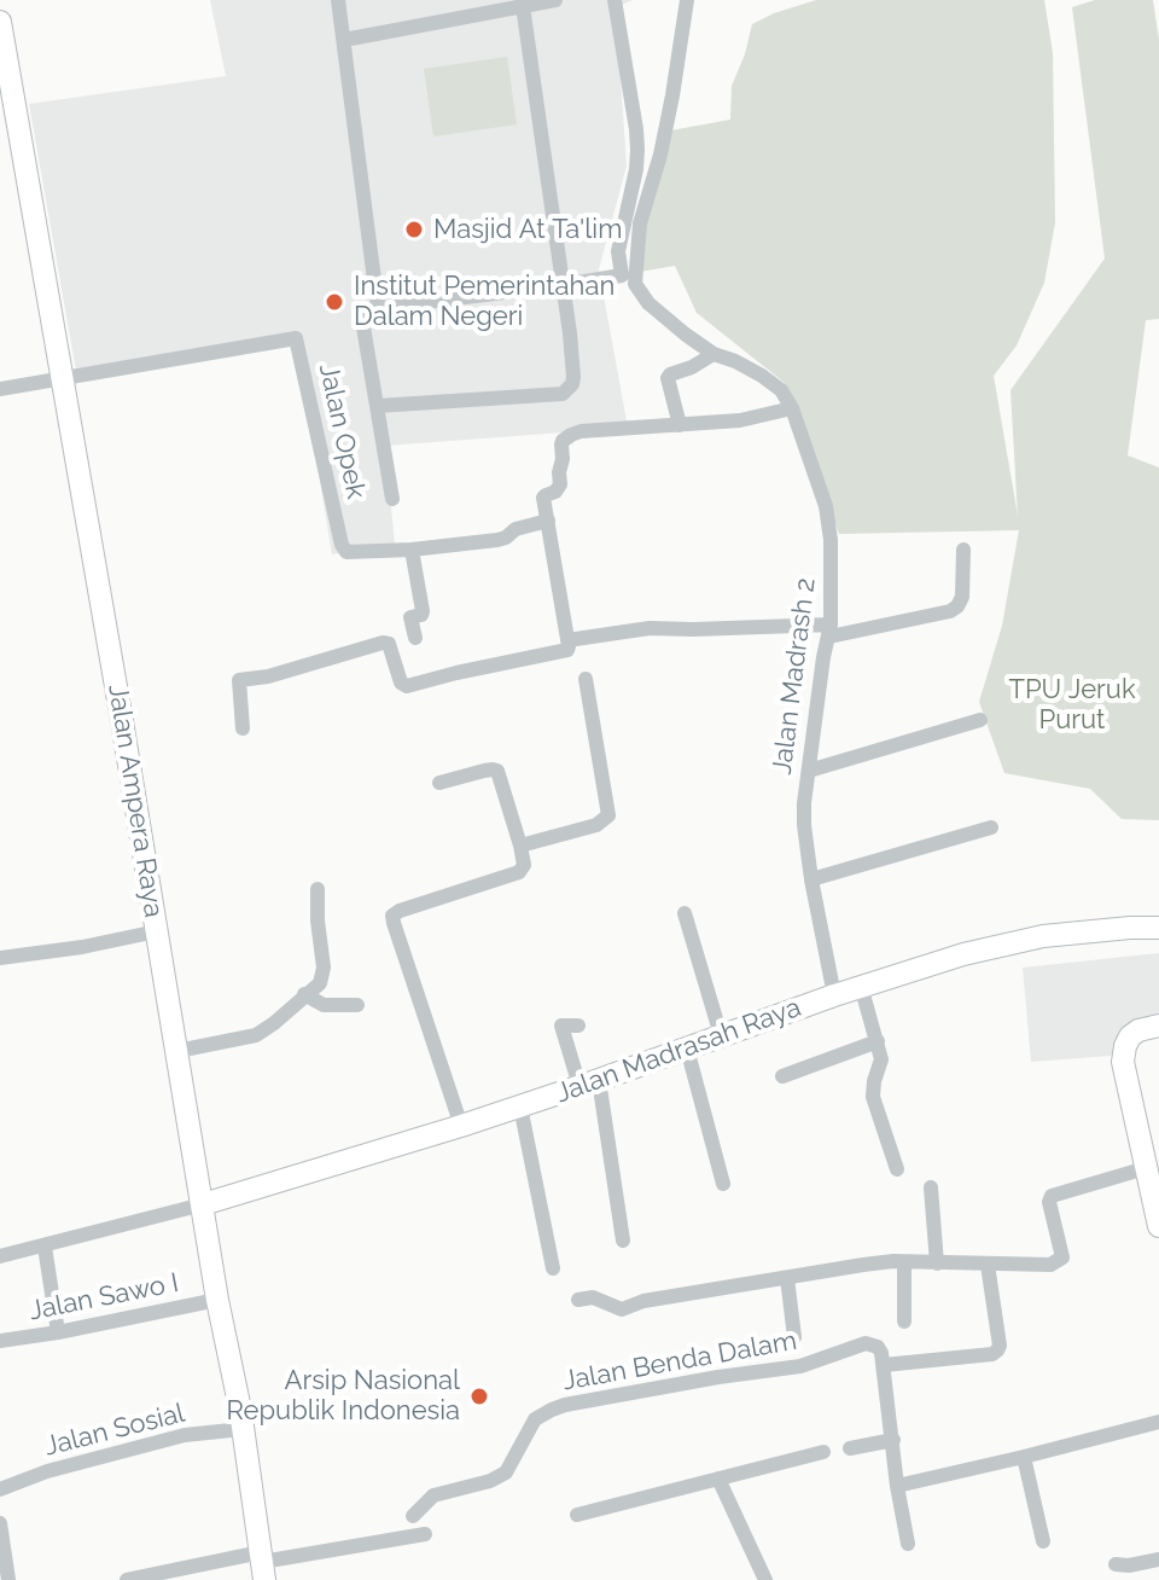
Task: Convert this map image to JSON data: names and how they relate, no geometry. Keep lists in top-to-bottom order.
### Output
{
  "streets": {
    "street": [
      "Jalan Opek",
      "Jalan Madrash 2",
      "Jalan Ampera Raya",
      "Jalan Madrasah Raya",
      "Jalan Sawo I",
      "Jalan Benda Dalam",
      "Jalan Sosial"
    ]
  },
  "crossings": [
    ["Jalan Opek", "Jalan Ampera Raya"],
    ["Jalan Madrash 2", "Jalan Madrasah Raya"],
    ["Jalan Ampera Raya", "Jalan Madrasah Raya"],
    ["Jalan Ampera Raya", "Jalan Sawo I"],
    ["Jalan Ampera Raya", "Jalan Sosial"]
  ],
  "parks": ["TPU Jeruk Purut"],
  "places": ["Masjid At Ta'lim", "Institut Pemerintahan Dalam Negeri", "Arsip Nasional Republik Indonesia"]
}
